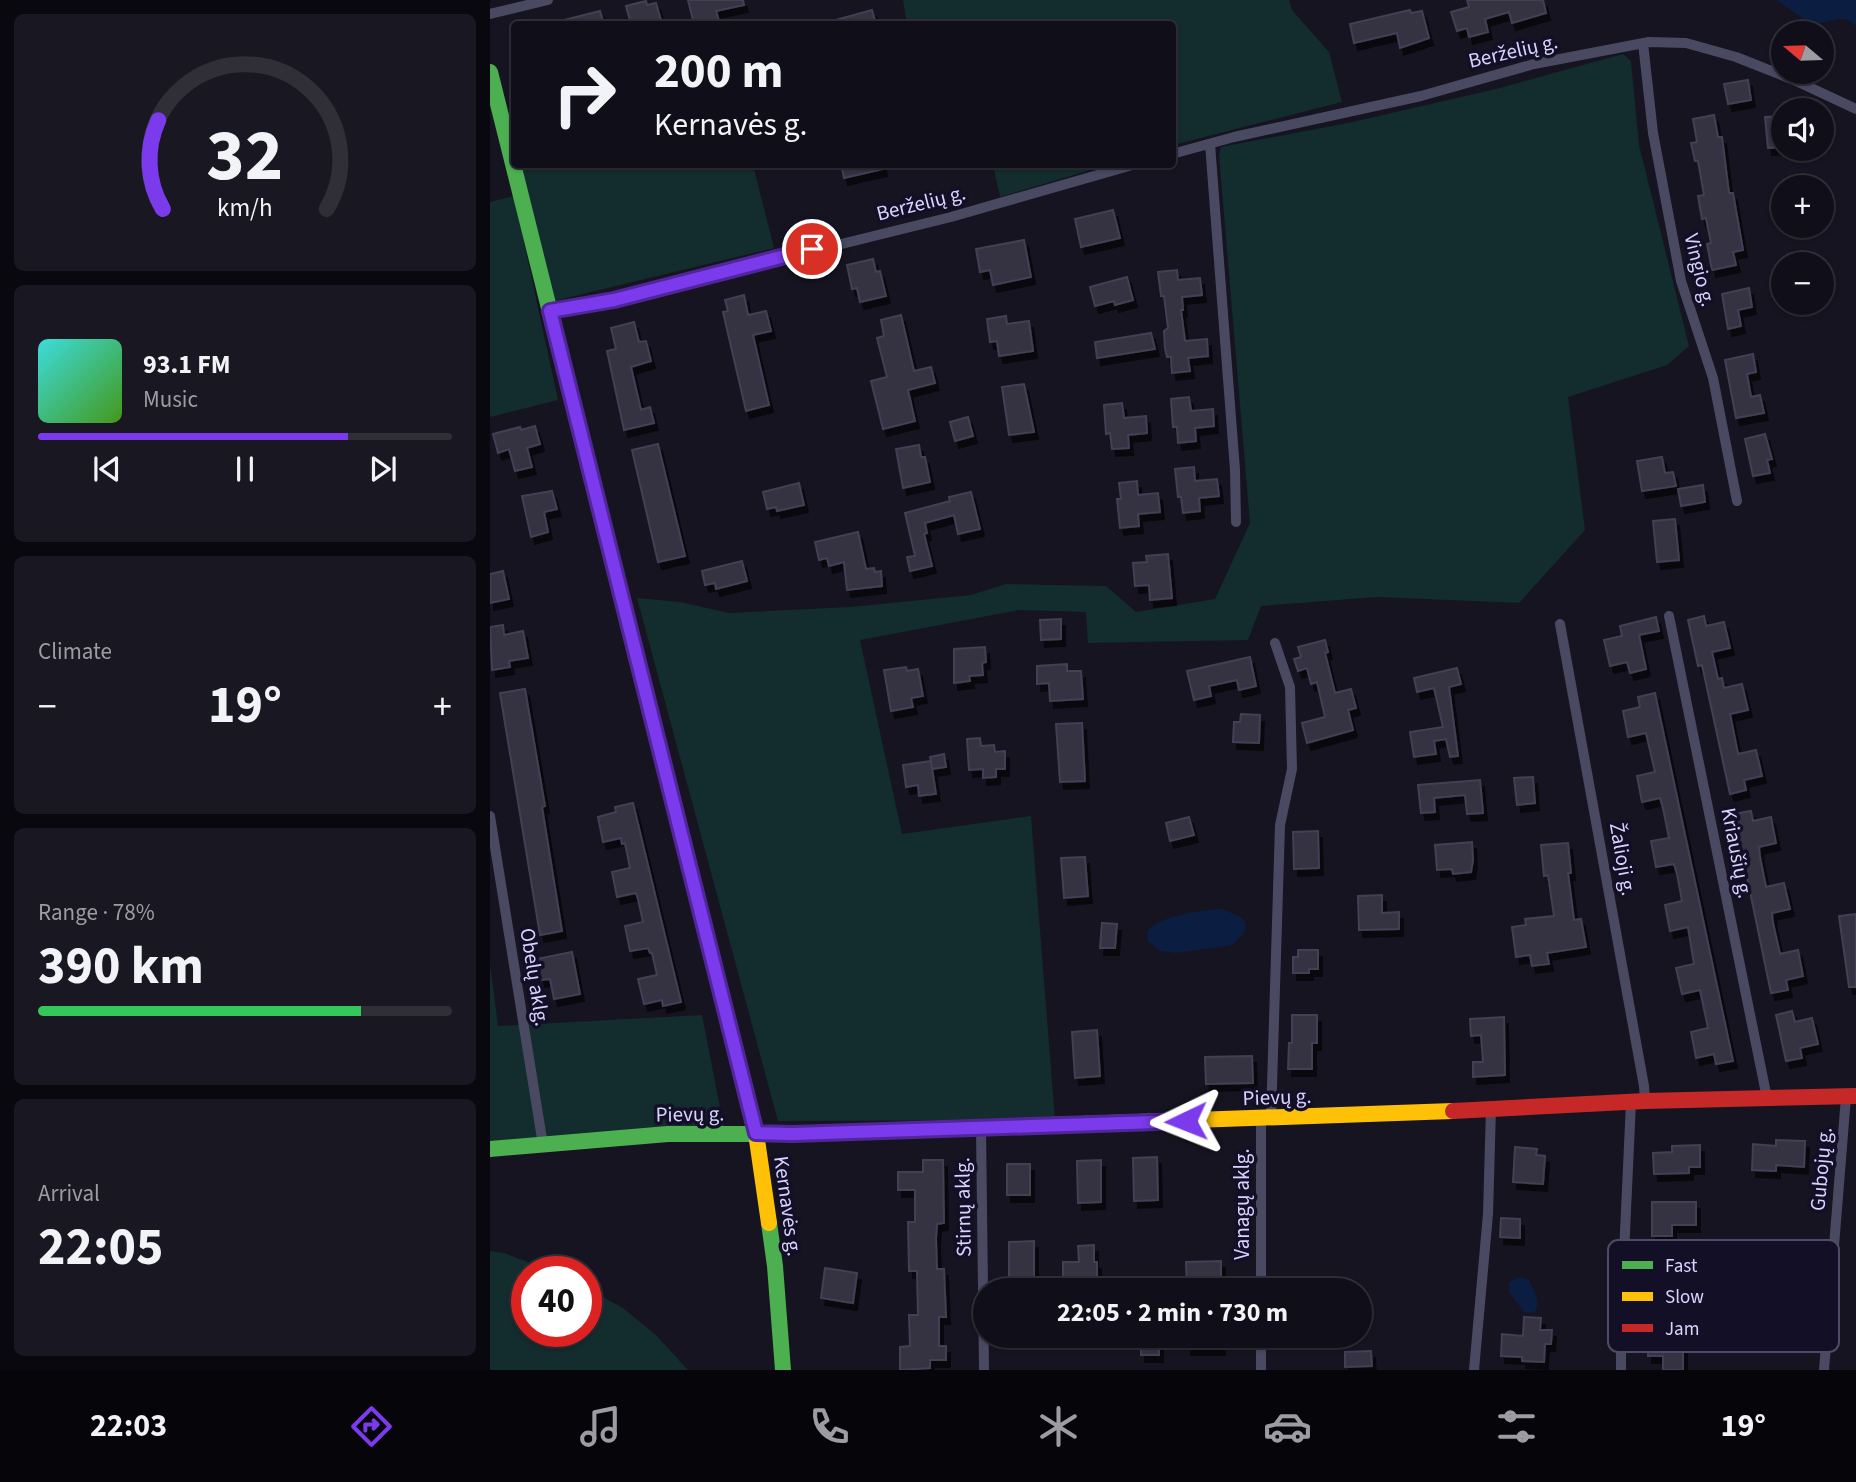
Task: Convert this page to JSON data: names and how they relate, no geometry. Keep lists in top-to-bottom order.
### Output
{
  "streets": {
    "street": [
      "Berželių g.",
      "Vingio g.",
      "Kriaušių g.",
      "Žalioji g.",
      "Obelų aklg.",
      "Pievų g.",
      "Gubojų g.",
      "Vanagų aklg.",
      "Kernavės g.",
      "Stirnų aklg."
    ]
  },
  "crossings": [
    ["Berželių g.", "Vingio g."],
    ["Berželių g.", "Kernavės g."],
    ["Kriaušių g.", "Pievų g."],
    ["Žalioji g.", "Pievų g."],
    ["Obelų aklg.", "Pievų g."],
    ["Pievų g.", "Gubojų g."],
    ["Pievų g.", "Vanagų aklg."],
    ["Pievų g.", "Kernavės g."],
    ["Pievų g.", "Stirnų aklg."]
  ],
  "legend": ["Fast", "Slow", "Jam"],
  "north": "left",
  "page": {
    "map_buttons": ["+", "−"],
    "turn": ["200 m", "Kernavės g."],
    "song": ["93.1 FM", "Music"],
    "tile": [
      "Climate",
      ["Range · 78%", "390 km"],
      ["Arrival", "22:05"]
    ],
    "heat": ["−", "19°", "+"],
    "limit": "40",
    "trip": "22:05 · 2 min · 730 m",
    "tabs": ["22:03", "19°"],
    "gauge": ["32", "km/h"]
  }
}
